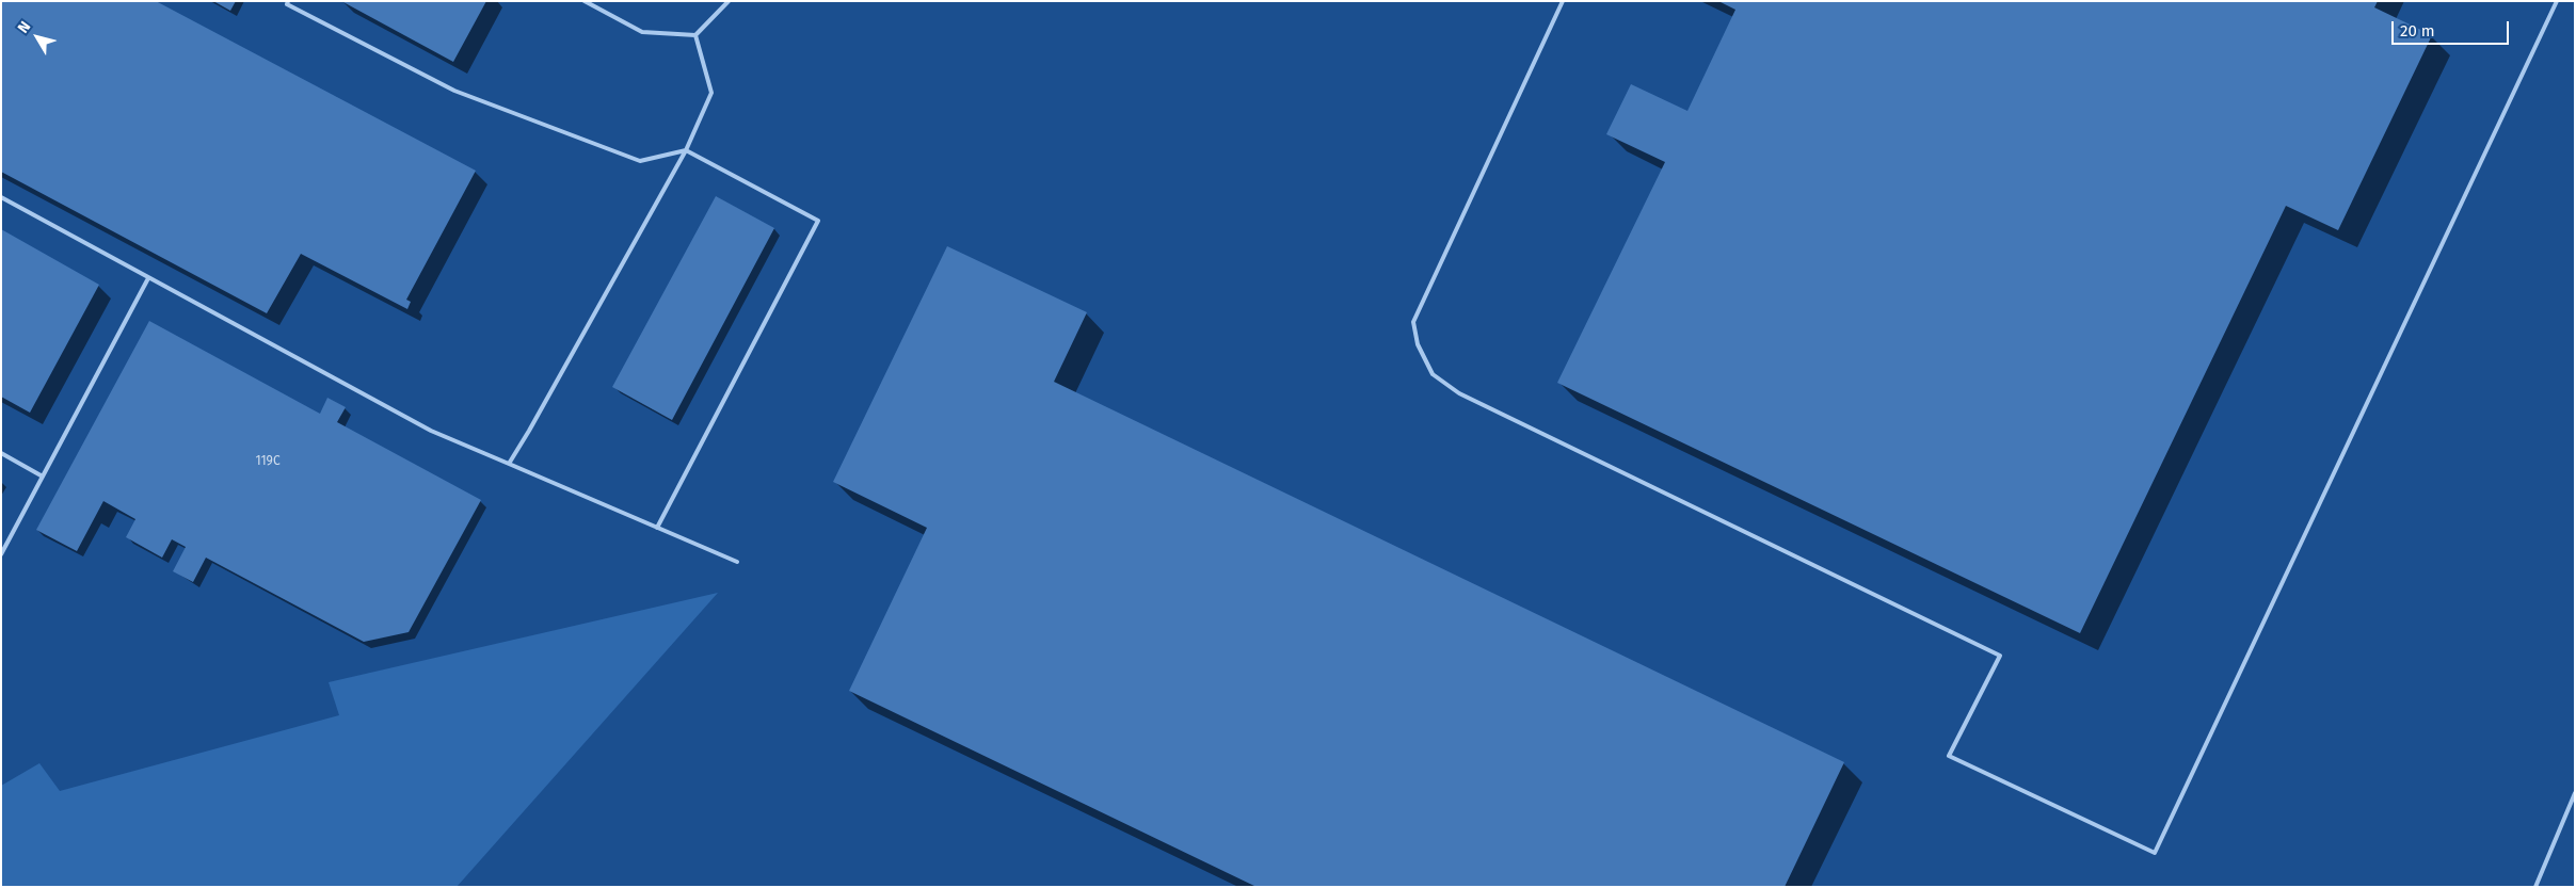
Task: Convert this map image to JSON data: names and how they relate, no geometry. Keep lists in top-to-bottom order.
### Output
{
  "house_numbers": ["119C"],
  "scale_bar": "20 m",
  "north": "top left"
}
